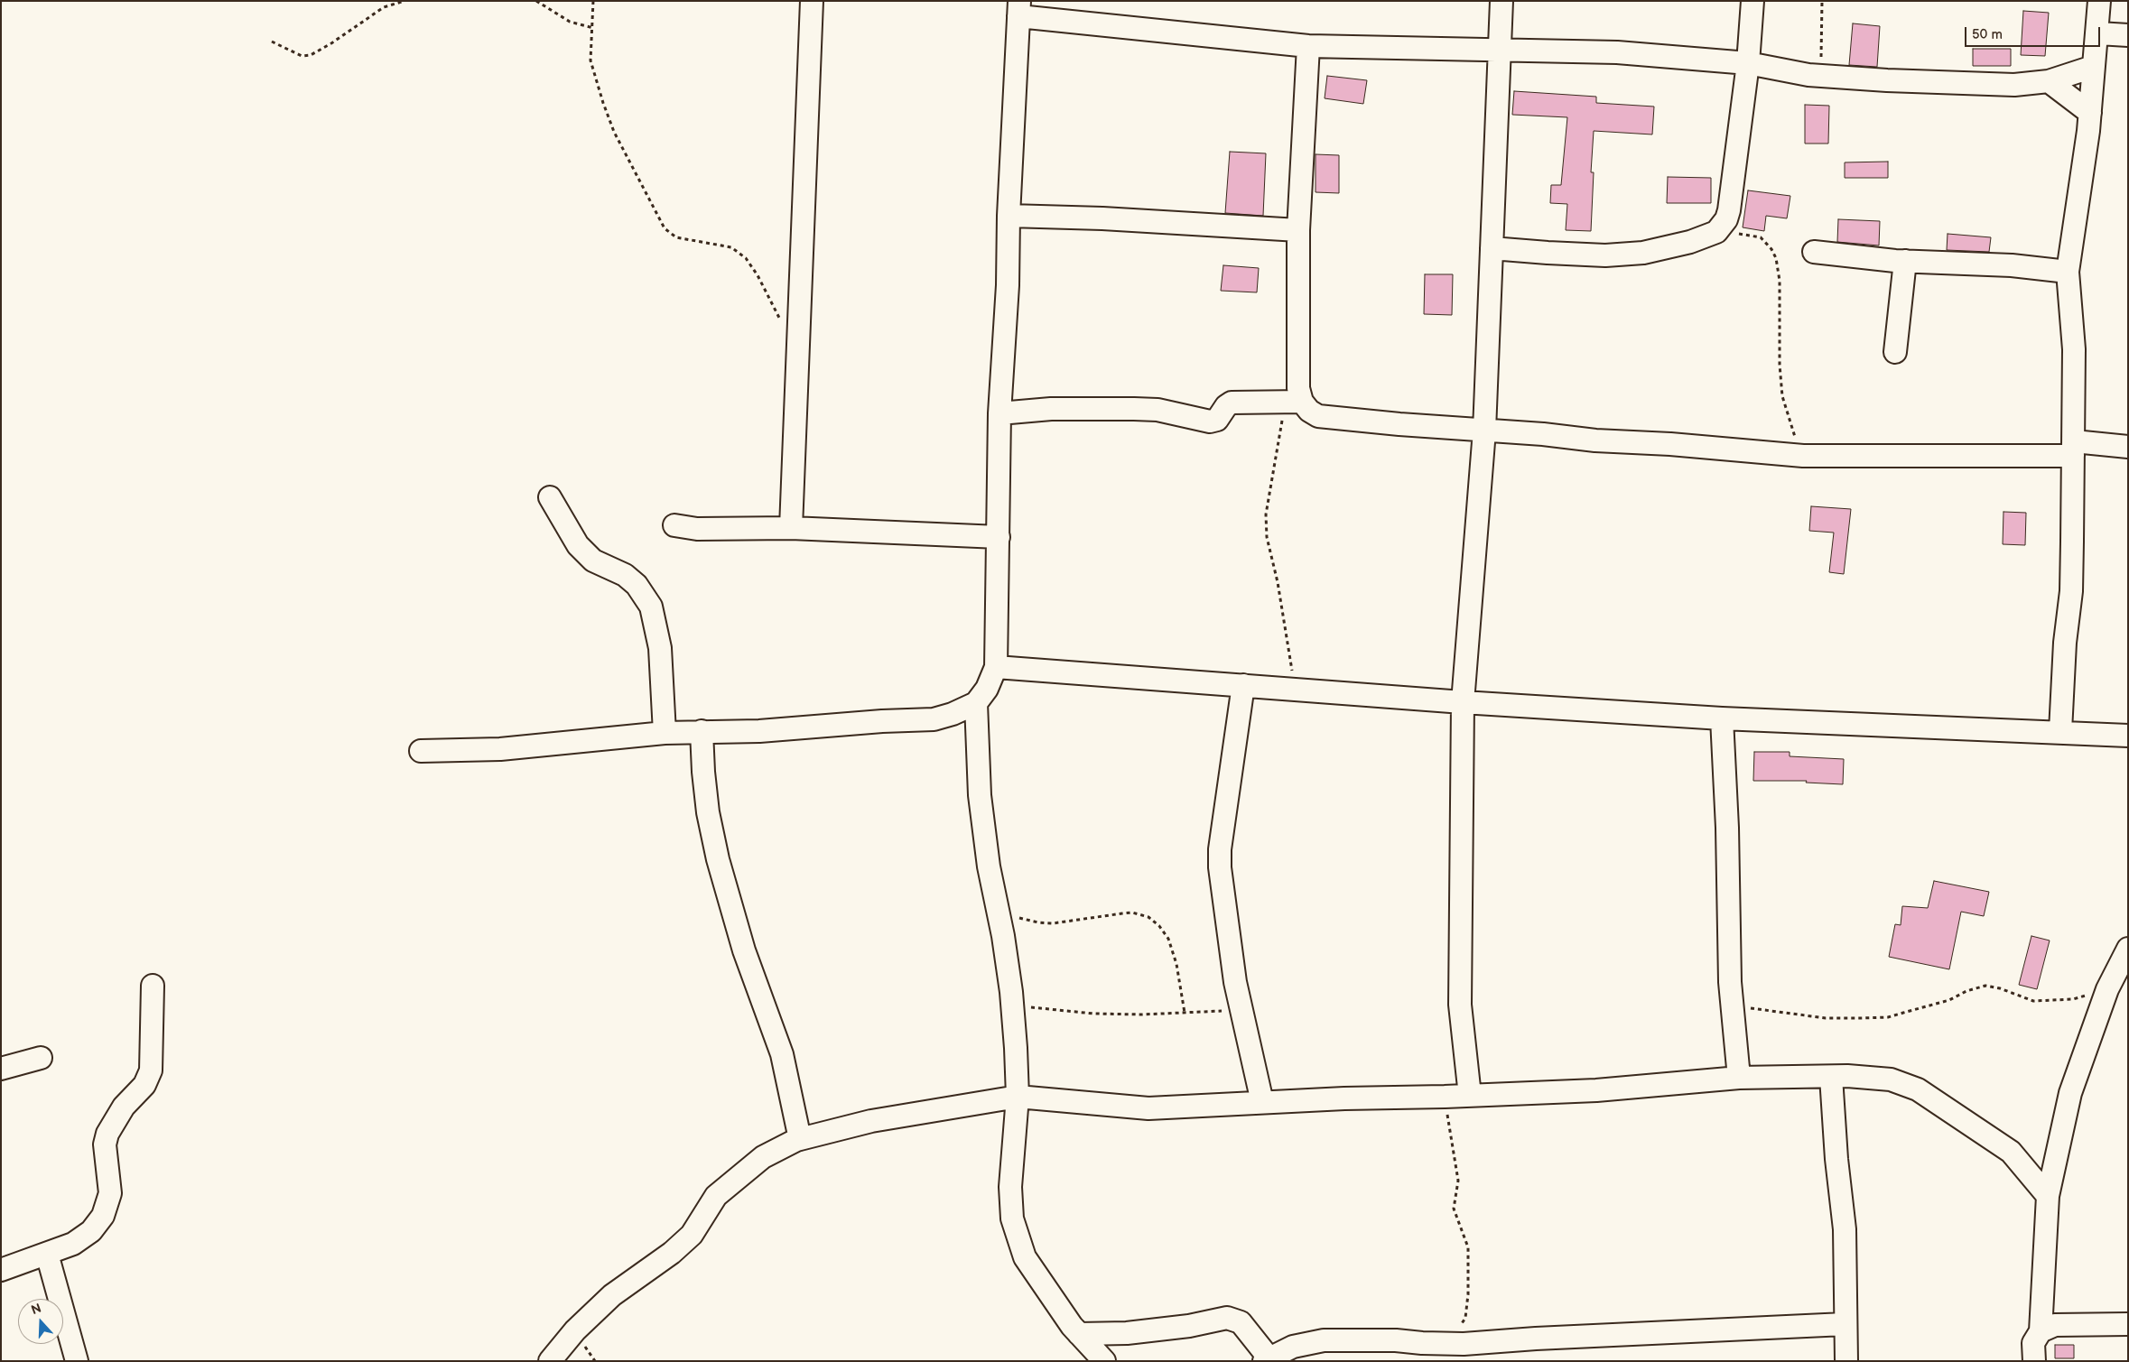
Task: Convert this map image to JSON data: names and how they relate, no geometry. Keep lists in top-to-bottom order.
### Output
{
  "scale_bar": "50 m",
  "north": "top"
}
